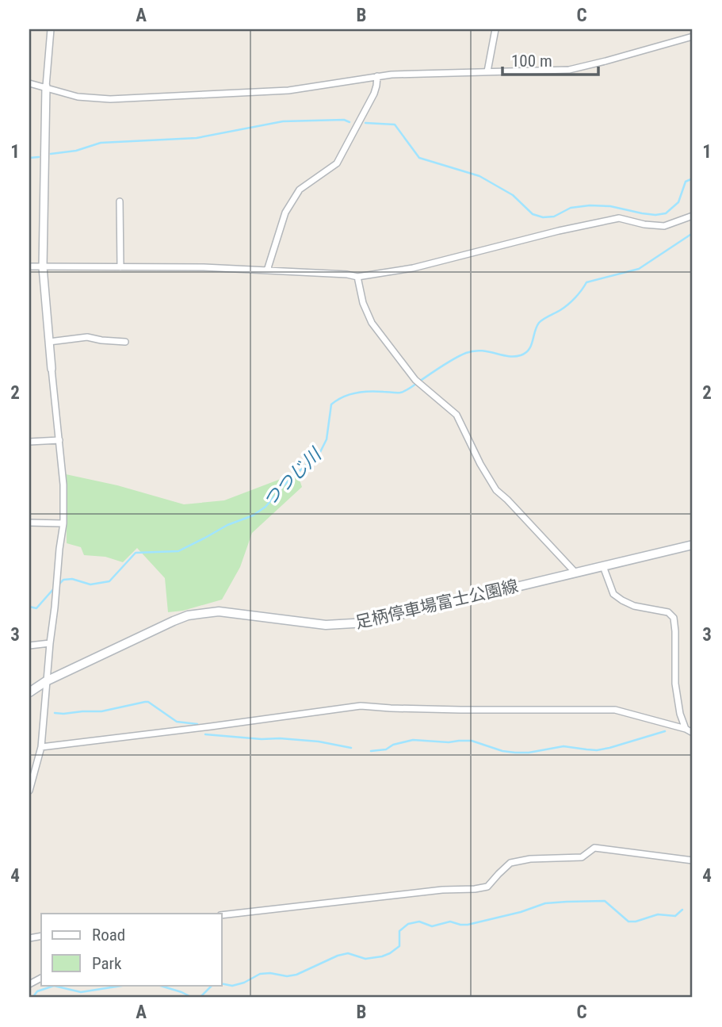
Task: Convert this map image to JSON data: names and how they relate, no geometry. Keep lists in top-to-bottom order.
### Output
{
  "streets": {
    "main road": ["足柄停車場富士公園線"]
  },
  "water": ["つつじ川"],
  "legend": ["Road", "Park"],
  "scale_bar": "100 m",
  "grid": {
    "columns": ["A", "B", "C"],
    "rows": [
      "1",
      "2",
      "3",
      "4"
    ]
  }
}
